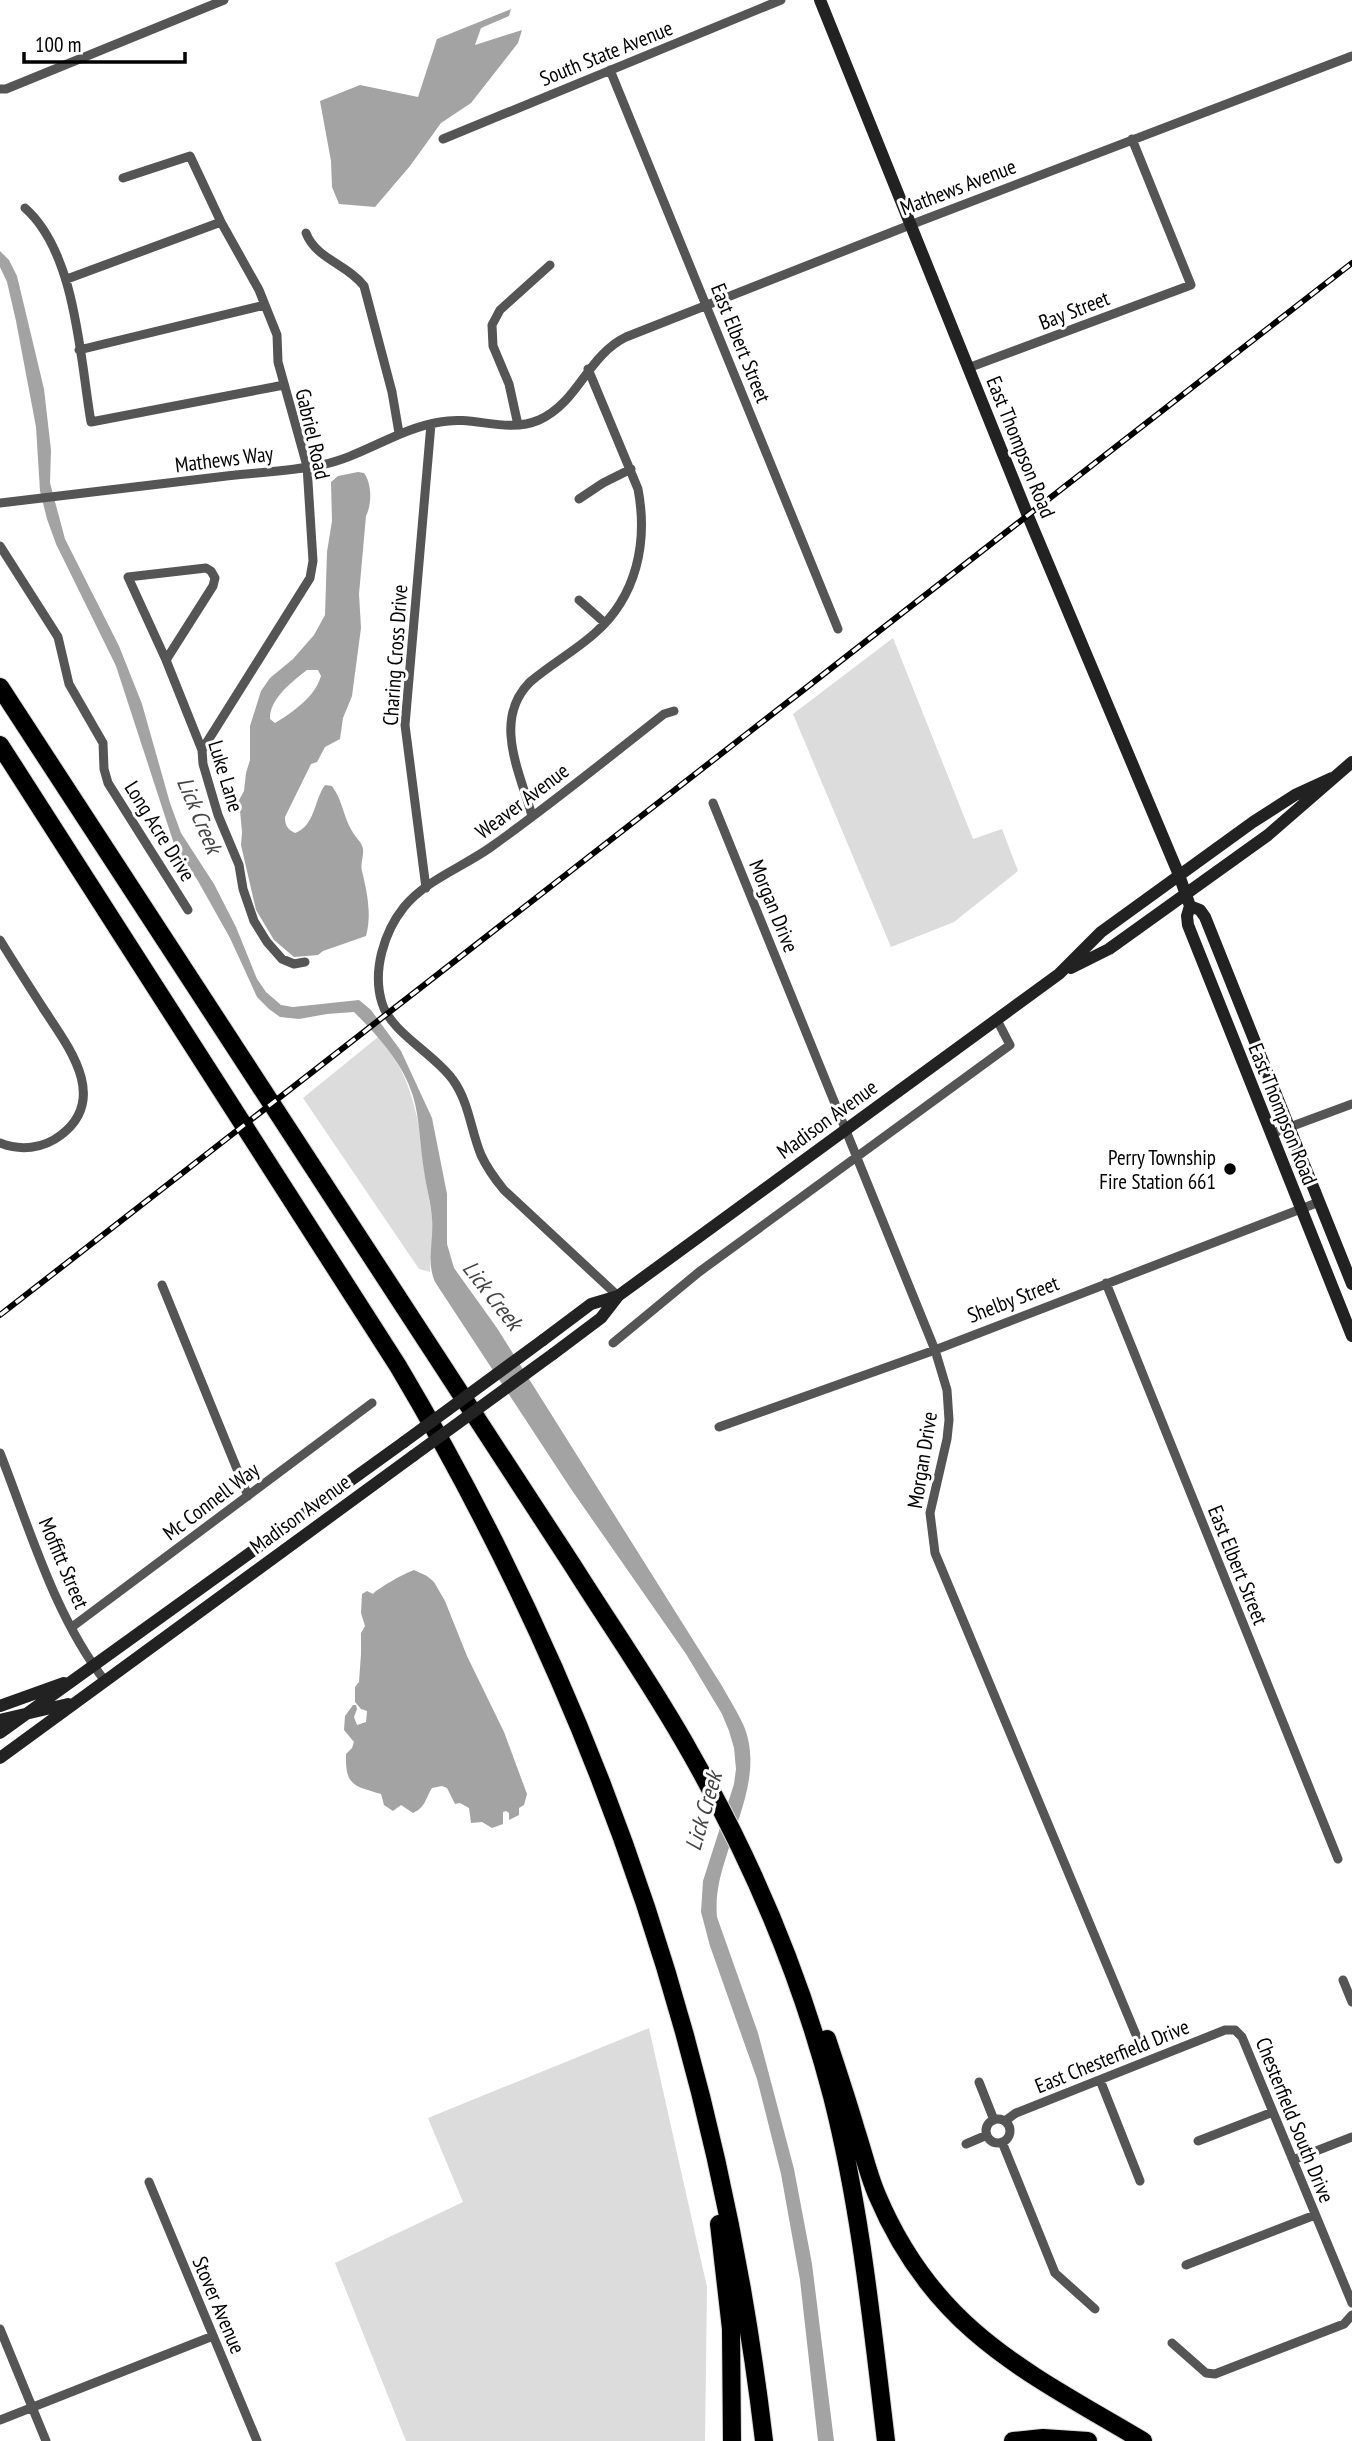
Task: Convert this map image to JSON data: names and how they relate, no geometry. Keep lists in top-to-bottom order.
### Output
{
  "streets": {
    "main road": ["East Thompson Road", "Madison Avenue"],
    "street": [
      "South State Avenue",
      "Mathews Avenue",
      "Bay Street",
      "East Elbert Street",
      "Gabriel Road",
      "Mathews Way",
      "Charing Cross Drive",
      "Luke Lane",
      "Weaver Avenue",
      "Long Acre Drive",
      "Morgan Drive",
      "Shelby Street",
      "Mc Connell Way",
      "Moffitt Street",
      "East Chesterfield Drive",
      "Chesterfield South Drive",
      "Stover Avenue"
    ]
  },
  "crossings": [
    ["South State Avenue", "East Elbert Street"],
    ["Mathews Avenue", "Bay Street"],
    ["Mathews Avenue", "East Elbert Street"],
    ["Mathews Avenue", "East Thompson Road"],
    ["Mathews Avenue", "Mathews Way"],
    ["Bay Street", "East Thompson Road"],
    ["East Elbert Street", "Shelby Street"],
    ["Gabriel Road", "Mathews Way"],
    ["Gabriel Road", "Luke Lane"],
    ["East Thompson Road", "Madison Avenue"],
    ["East Thompson Road", "Shelby Street"],
    ["Mathews Way", "Charing Cross Drive"],
    ["Charing Cross Drive", "Weaver Avenue"],
    ["Weaver Avenue", "Madison Avenue"],
    ["Morgan Drive", "Madison Avenue"],
    ["Morgan Drive", "Shelby Street"],
    ["Madison Avenue", "Moffitt Street"],
    ["Mc Connell Way", "Moffitt Street"],
    ["East Chesterfield Drive", "Chesterfield South Drive"]
  ],
  "water": ["Lick Creek"],
  "places": ["Perry Township Fire Station 661"],
  "scale_bar": "100 m"
}
